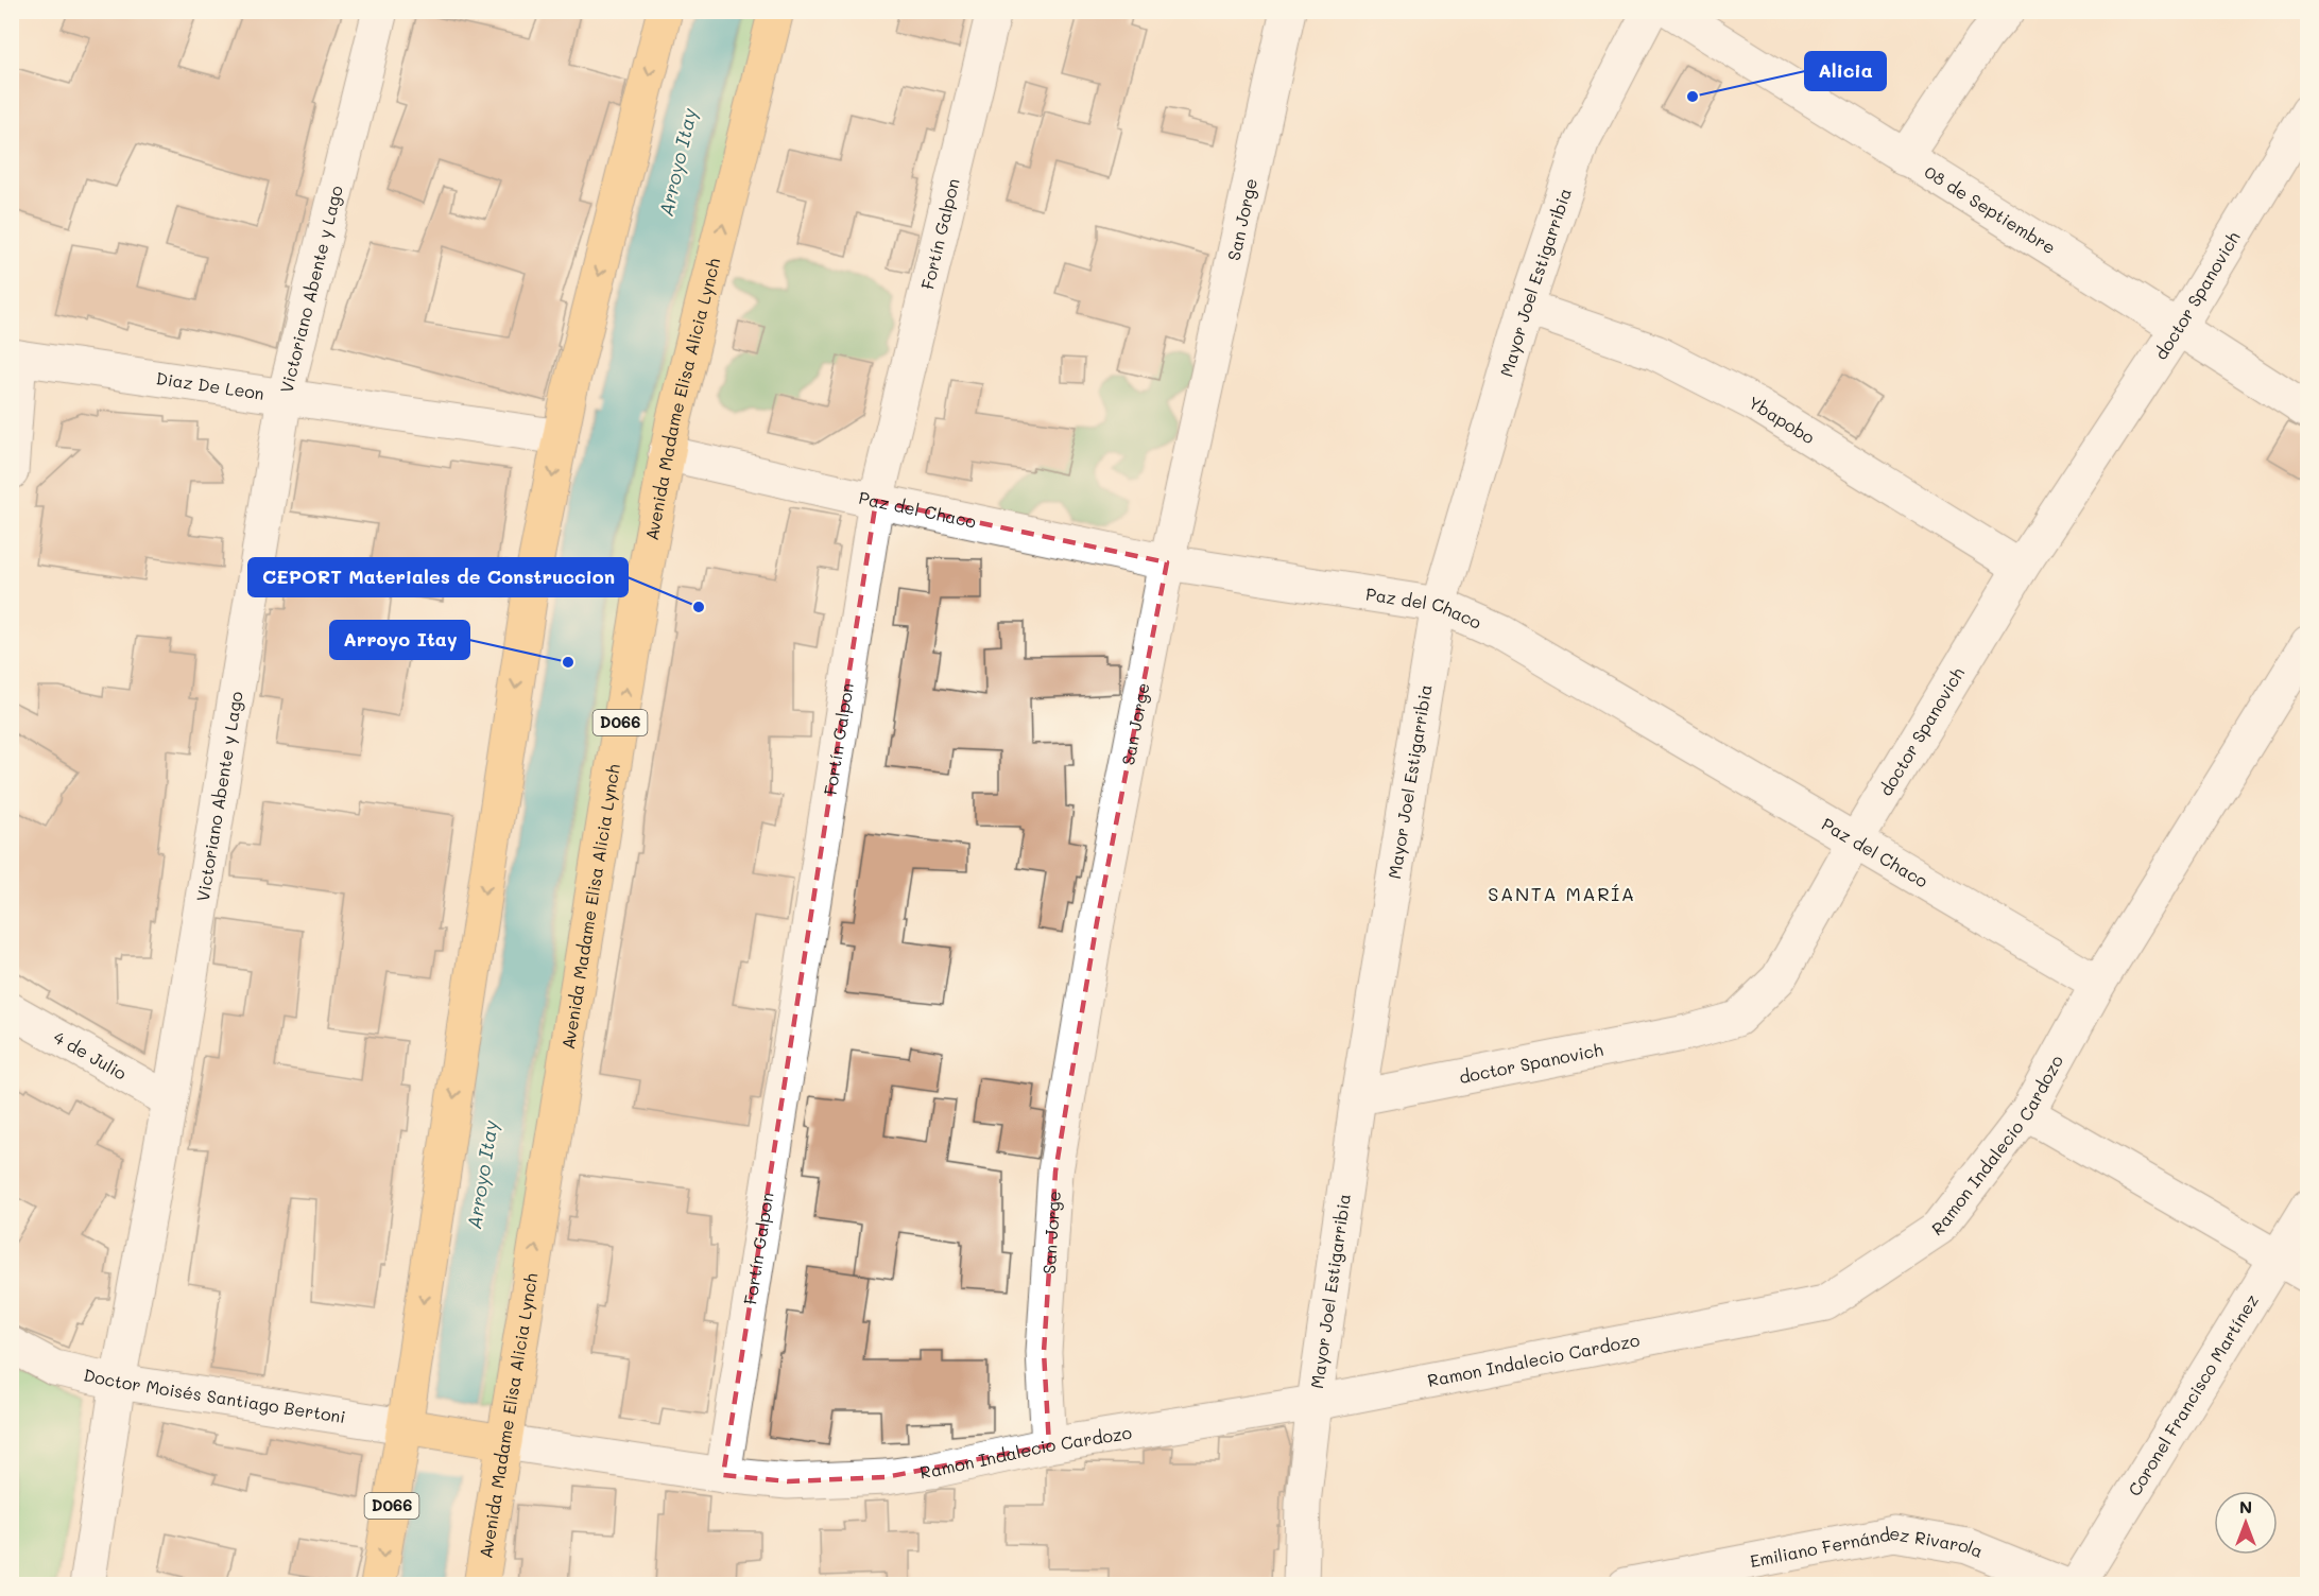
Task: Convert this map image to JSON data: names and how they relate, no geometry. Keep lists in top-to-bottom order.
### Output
{
  "streets": {
    "highway": ["Avenida Madame Elisa Alicia Lynch", "D066", "Ramon Indalecio Cardozo"],
    "street": [
      "08 de Septiembre",
      "San Jorge",
      "Fortín Galpon",
      "Mayor Joel Estigarribia",
      "Victoriano Abente y Lago",
      "doctor Spanovich",
      "Diaz De Leon",
      "Ybapobo",
      "Paz del Chaco",
      "4 de Julio",
      "Doctor Moisés Santiago Bertoni",
      "Coronel Francisco Martínez",
      "Emiliano Fernández Rivarola"
    ]
  },
  "crossings": [
    ["08 de Septiembre", "doctor Spanovich"],
    ["San Jorge", "Paz del Chaco"],
    ["San Jorge", "Ramon Indalecio Cardozo"],
    ["Fortín Galpon", "Paz del Chaco"],
    ["Fortín Galpon", "Ramon Indalecio Cardozo"],
    ["Mayor Joel Estigarribia", "doctor Spanovich"],
    ["Mayor Joel Estigarribia", "Ybapobo"],
    ["Mayor Joel Estigarribia", "Paz del Chaco"],
    ["Mayor Joel Estigarribia", "Ramon Indalecio Cardozo"],
    ["Victoriano Abente y Lago", "Diaz De Leon"],
    ["Victoriano Abente y Lago", "4 de Julio"],
    ["Victoriano Abente y Lago", "Doctor Moisés Santiago Bertoni"],
    ["doctor Spanovich", "Ybapobo"],
    ["doctor Spanovich", "Paz del Chaco"],
    ["Diaz De Leon", "D066"],
    ["Avenida Madame Elisa Alicia Lynch", "Paz del Chaco"],
    ["Avenida Madame Elisa Alicia Lynch", "Ramon Indalecio Cardozo"],
    ["Paz del Chaco", "Ramon Indalecio Cardozo"],
    ["D066", "Ramon Indalecio Cardozo"],
    ["D066", "Doctor Moisés Santiago Bertoni"],
    ["Ramon Indalecio Cardozo", "Doctor Moisés Santiago Bertoni"]
  ],
  "districts": ["SANTA MARÍA"],
  "water": ["Arroyo Itay"],
  "places": ["Alicia", "CEPORT Materiales de Construccion", "Arroyo Itay"],
  "north": "top"
}
